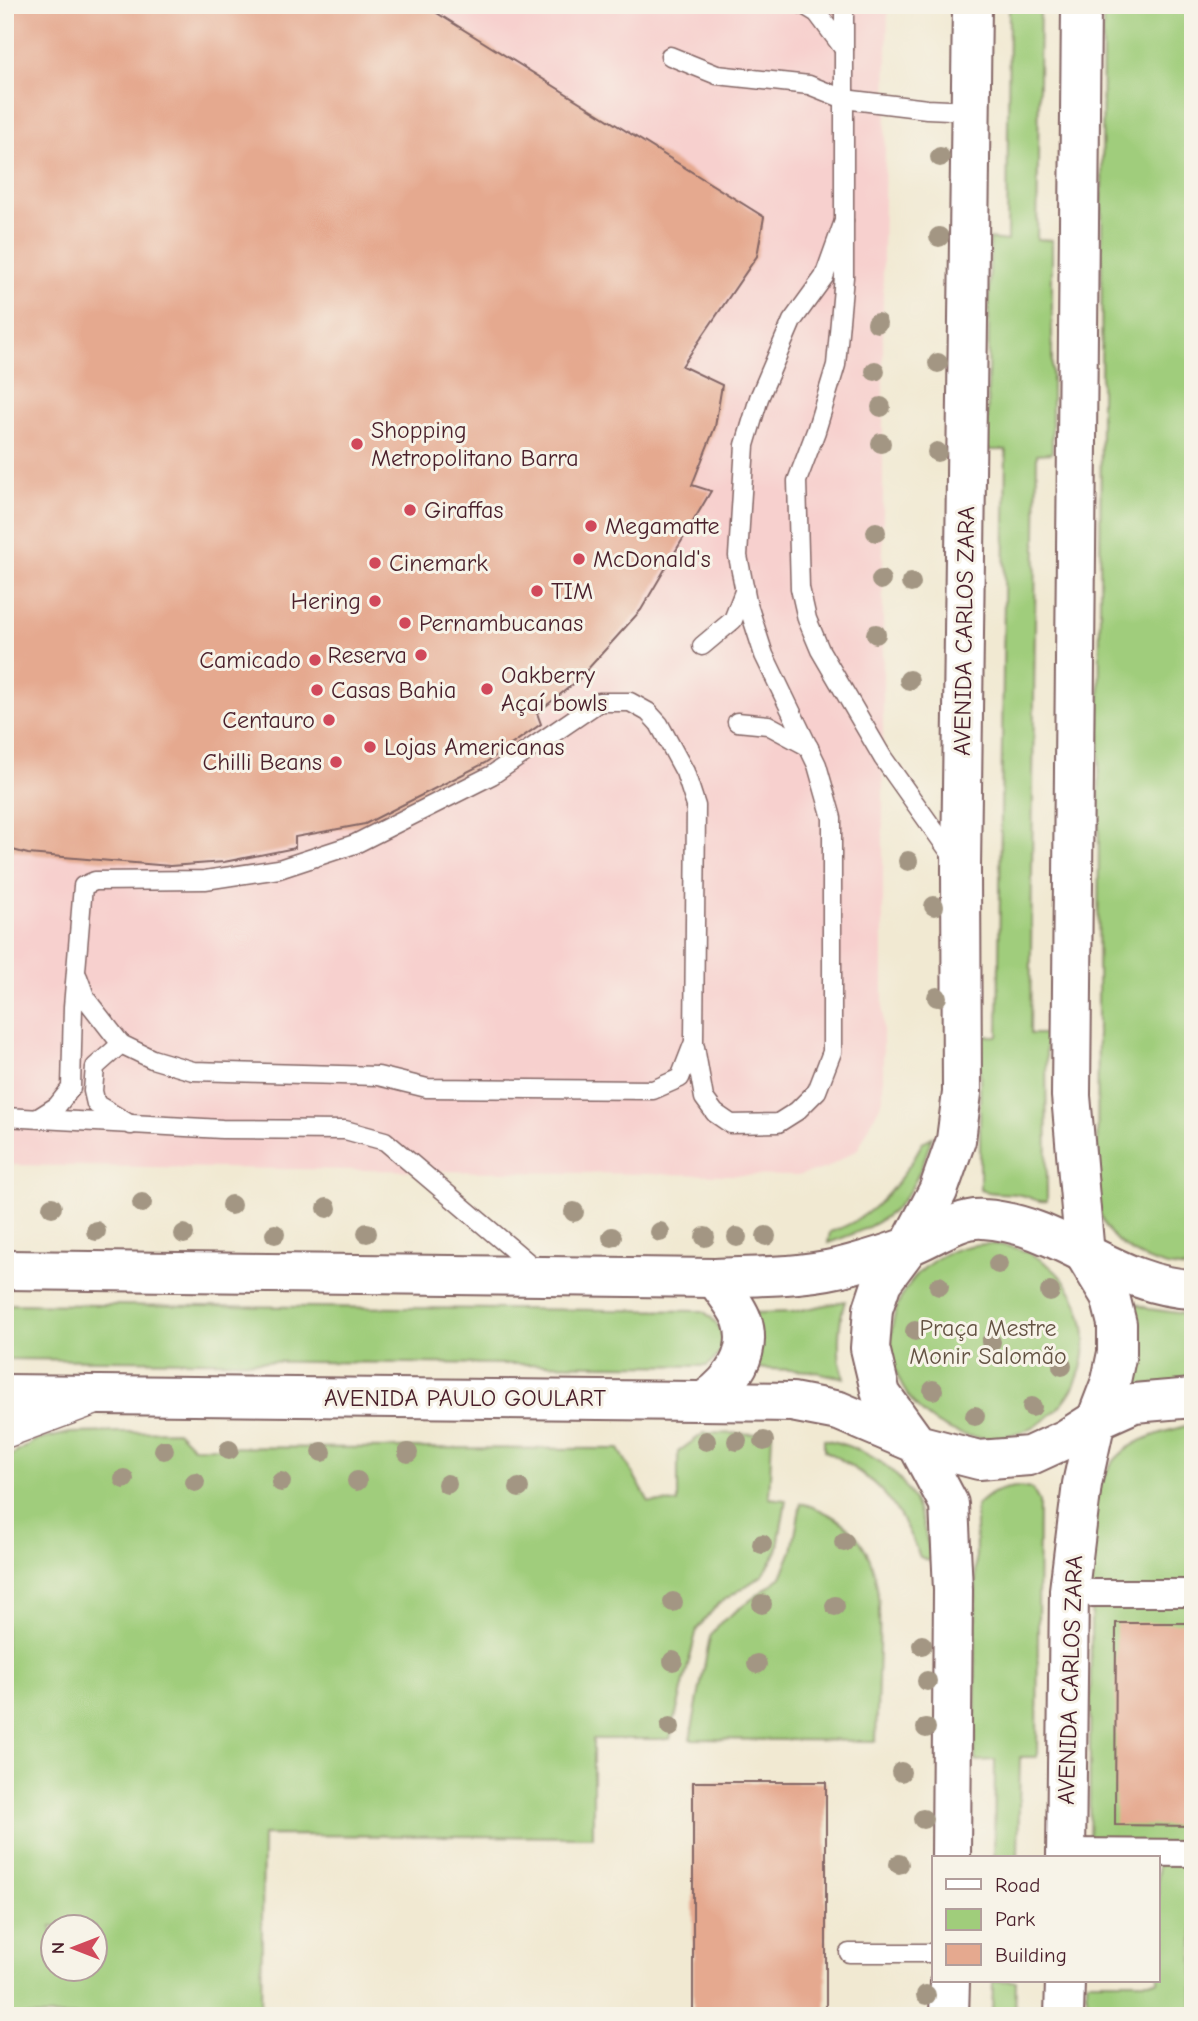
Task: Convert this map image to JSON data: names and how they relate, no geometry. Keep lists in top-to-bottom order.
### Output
{
  "streets": {
    "street": ["AVENIDA CARLOS ZARA", "AVENIDA PAULO GOULART"]
  },
  "crossings": [
    ["AVENIDA CARLOS ZARA", "AVENIDA PAULO GOULART"]
  ],
  "parks": ["Praça Mestre Monir Salomão"],
  "places": [
    "Shopping Metropolitano Barra",
    "Giraffas",
    "Megamatte",
    "McDonald's",
    "Cinemark",
    "TIM",
    "Hering",
    "Pernambucanas",
    "Reserva",
    "Camicado",
    "Oakberry Açaí bowls",
    "Casas Bahia",
    "Centauro",
    "Lojas Americanas",
    "Chilli Beans"
  ],
  "legend": ["Road", "Park", "Building"],
  "north": "left"
}
